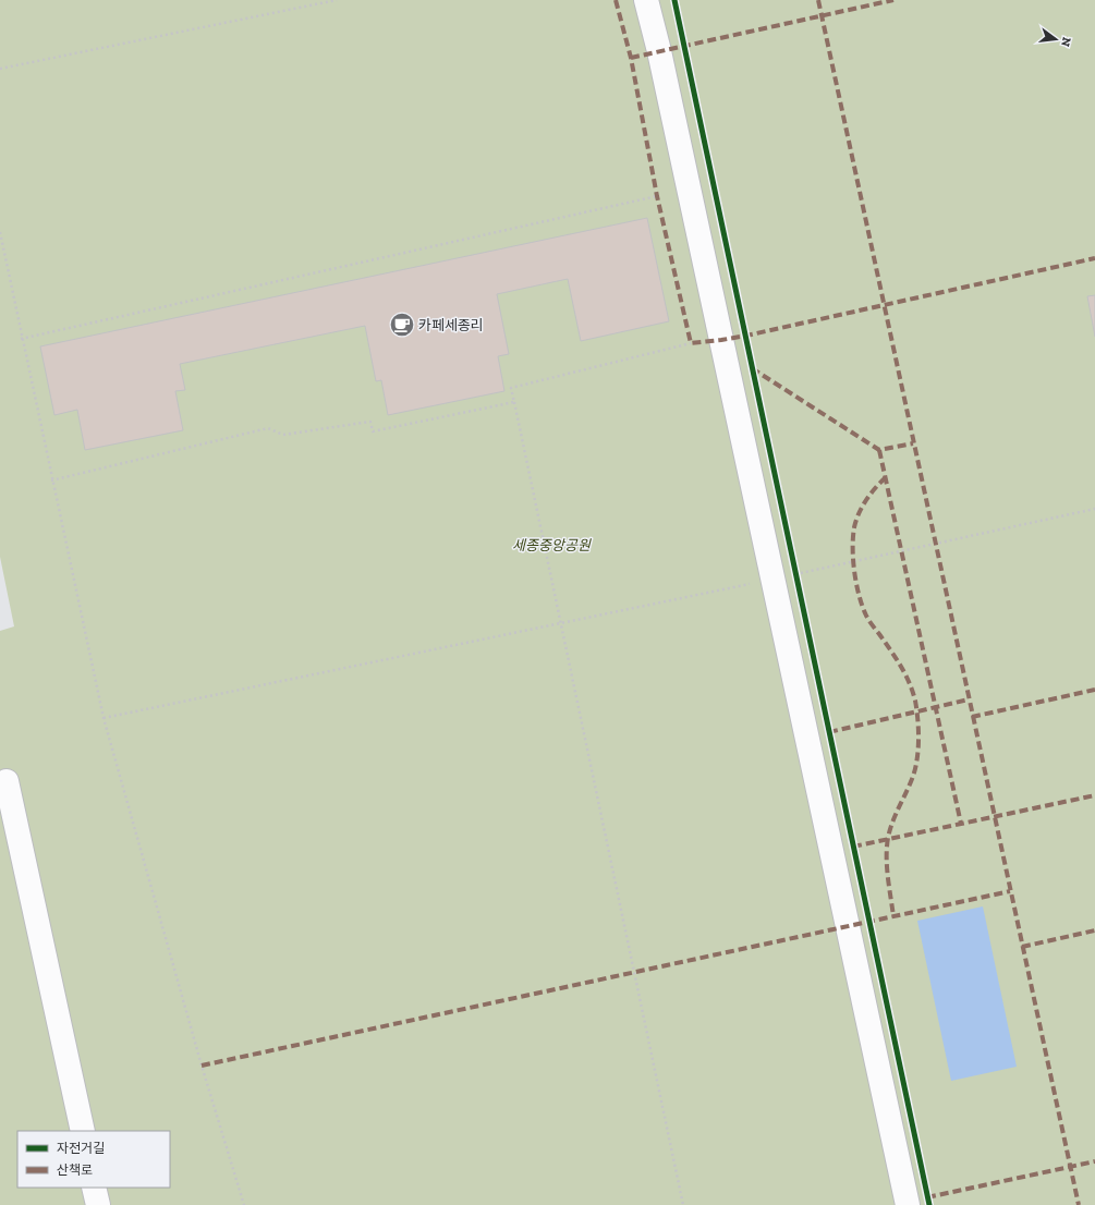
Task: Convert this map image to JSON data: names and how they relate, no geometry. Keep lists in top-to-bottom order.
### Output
{
  "parks": ["세종중앙공원"],
  "places": {
    "cafe": ["카페세종리"]
  },
  "legend": ["자전거길", "산책로"],
  "north": "right"
}
